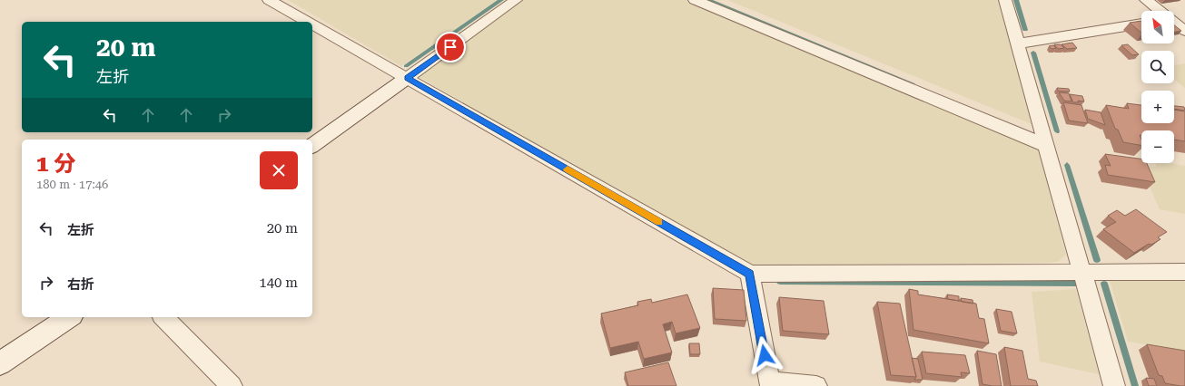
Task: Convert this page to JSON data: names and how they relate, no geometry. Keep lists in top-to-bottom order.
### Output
{
  "north": "top left",
  "page": {
    "map_buttons": ["+", "−"],
    "turn": ["20 m", "左折"],
    "heading": ["1 分", "180 m · 17:46"],
    "list": [
      {
        "name": "左折",
        "value": "20 m"
      },
      {
        "name": "右折",
        "value": "140 m"
      }
    ]
  }
}
